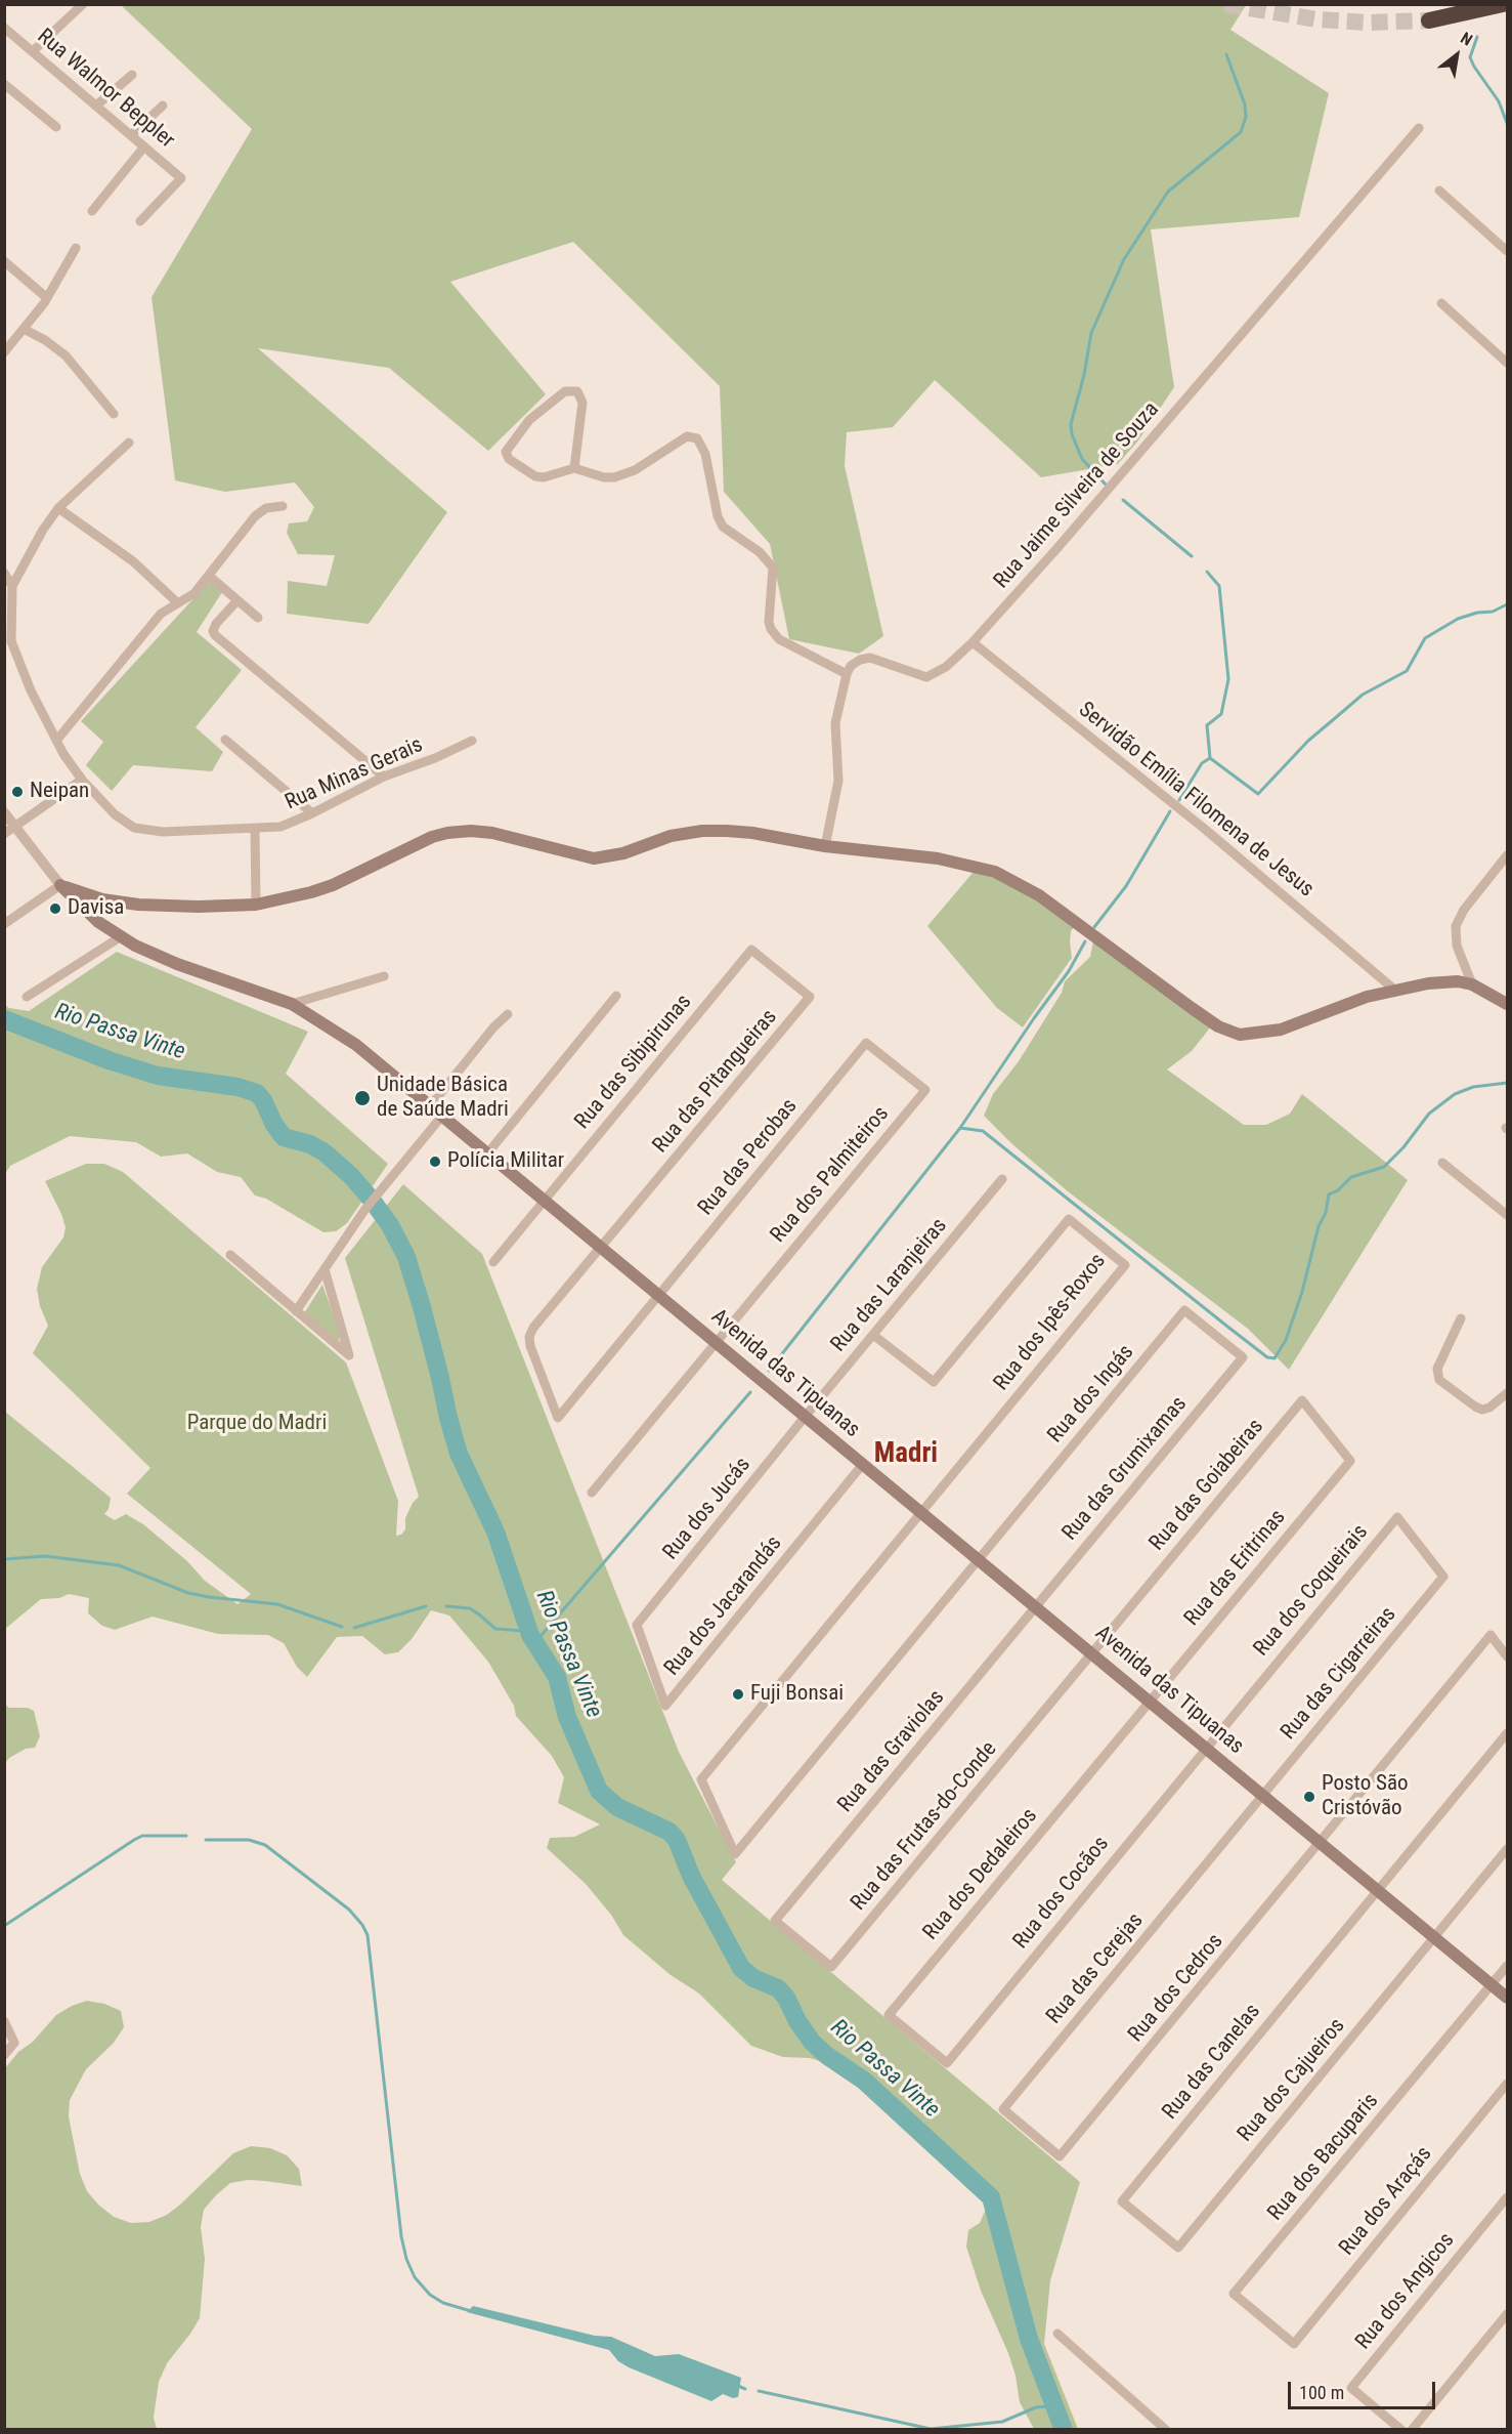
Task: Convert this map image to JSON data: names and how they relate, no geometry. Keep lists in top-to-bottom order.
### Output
{
  "streets": {
    "main road": ["Avenida das Tipuanas"],
    "street": [
      "Rua Walmor Beppler",
      "Rua Jaime Silveira de Souza",
      "Rua Minas Gerais",
      "Servidão Emília Filomena de Jesus",
      "Rua das Sibipirunas",
      "Rua das Pitangueiras",
      "Rua das Perobas",
      "Rua dos Palmiteiros",
      "Rua das Laranjeiras",
      "Rua dos Ipês-Roxos",
      "Rua dos Ingás",
      "Rua das Grumixamas",
      "Rua das Goiabeiras",
      "Rua dos Jucás",
      "Rua das Eritrinas",
      "Rua dos Coqueirais",
      "Rua dos Jacarandás",
      "Rua das Cigarreiras",
      "Rua das Graviolas",
      "Rua das Frutas-do-Conde",
      "Rua dos Dedaleiros",
      "Rua dos Cocãos",
      "Rua das Cerejas",
      "Rua dos Cedros",
      "Rua das Canelas",
      "Rua dos Cajueiros",
      "Rua dos Bacuparis",
      "Rua dos Araçás",
      "Rua dos Angicos"
    ]
  },
  "crossings": [
    ["Rua Jaime Silveira de Souza", "Servidão Emília Filomena de Jesus"],
    ["Rua das Sibipirunas", "Rua das Pitangueiras"],
    ["Rua das Sibipirunas", "Avenida das Tipuanas"],
    ["Rua das Pitangueiras", "Rua das Perobas"],
    ["Rua das Pitangueiras", "Avenida das Tipuanas"],
    ["Rua das Perobas", "Rua dos Palmiteiros"],
    ["Rua das Perobas", "Avenida das Tipuanas"],
    ["Rua dos Palmiteiros", "Avenida das Tipuanas"],
    ["Rua das Laranjeiras", "Rua dos Ipês-Roxos"],
    ["Rua das Laranjeiras", "Avenida das Tipuanas"],
    ["Rua das Laranjeiras", "Rua dos Jucás"],
    ["Rua dos Ipês-Roxos", "Avenida das Tipuanas"],
    ["Avenida das Tipuanas", "Rua dos Ingás"],
    ["Avenida das Tipuanas", "Rua das Grumixamas"],
    ["Avenida das Tipuanas", "Rua das Goiabeiras"],
    ["Avenida das Tipuanas", "Rua dos Jucás"],
    ["Avenida das Tipuanas", "Rua das Eritrinas"],
    ["Avenida das Tipuanas", "Rua dos Coqueirais"],
    ["Avenida das Tipuanas", "Rua dos Jacarandás"],
    ["Avenida das Tipuanas", "Rua das Cigarreiras"],
    ["Avenida das Tipuanas", "Rua das Graviolas"],
    ["Avenida das Tipuanas", "Rua das Frutas-do-Conde"],
    ["Avenida das Tipuanas", "Rua dos Dedaleiros"],
    ["Avenida das Tipuanas", "Rua dos Cocãos"],
    ["Avenida das Tipuanas", "Rua das Cerejas"],
    ["Avenida das Tipuanas", "Rua dos Cedros"],
    ["Avenida das Tipuanas", "Rua das Canelas"],
    ["Avenida das Tipuanas", "Rua dos Cajueiros"],
    ["Avenida das Tipuanas", "Rua dos Bacuparis"],
    ["Rua dos Ingás", "Rua das Grumixamas"],
    ["Rua das Grumixamas", "Rua das Graviolas"],
    ["Rua das Goiabeiras", "Rua das Eritrinas"],
    ["Rua das Goiabeiras", "Rua das Frutas-do-Conde"],
    ["Rua dos Jucás", "Rua dos Jacarandás"],
    ["Rua das Eritrinas", "Rua dos Dedaleiros"],
    ["Rua dos Coqueirais", "Rua das Cigarreiras"],
    ["Rua dos Coqueirais", "Rua dos Cocãos"],
    ["Rua das Cigarreiras", "Rua das Cerejas"],
    ["Rua das Graviolas", "Rua das Frutas-do-Conde"],
    ["Rua dos Dedaleiros", "Rua dos Cocãos"],
    ["Rua das Cerejas", "Rua dos Cedros"],
    ["Rua das Canelas", "Rua dos Cajueiros"],
    ["Rua dos Bacuparis", "Rua dos Araçás"]
  ],
  "districts": ["Madri"],
  "water": ["Rio Passa Vinte"],
  "parks": ["Parque do Madri"],
  "places": [
    "Neipan",
    "Davisa",
    "Unidade Básica de Saúde Madri",
    "Polícia Militar",
    "Fuji Bonsai",
    "Posto São Cristóvão"
  ],
  "scale_bar": "100 m",
  "north": "top right"
}
